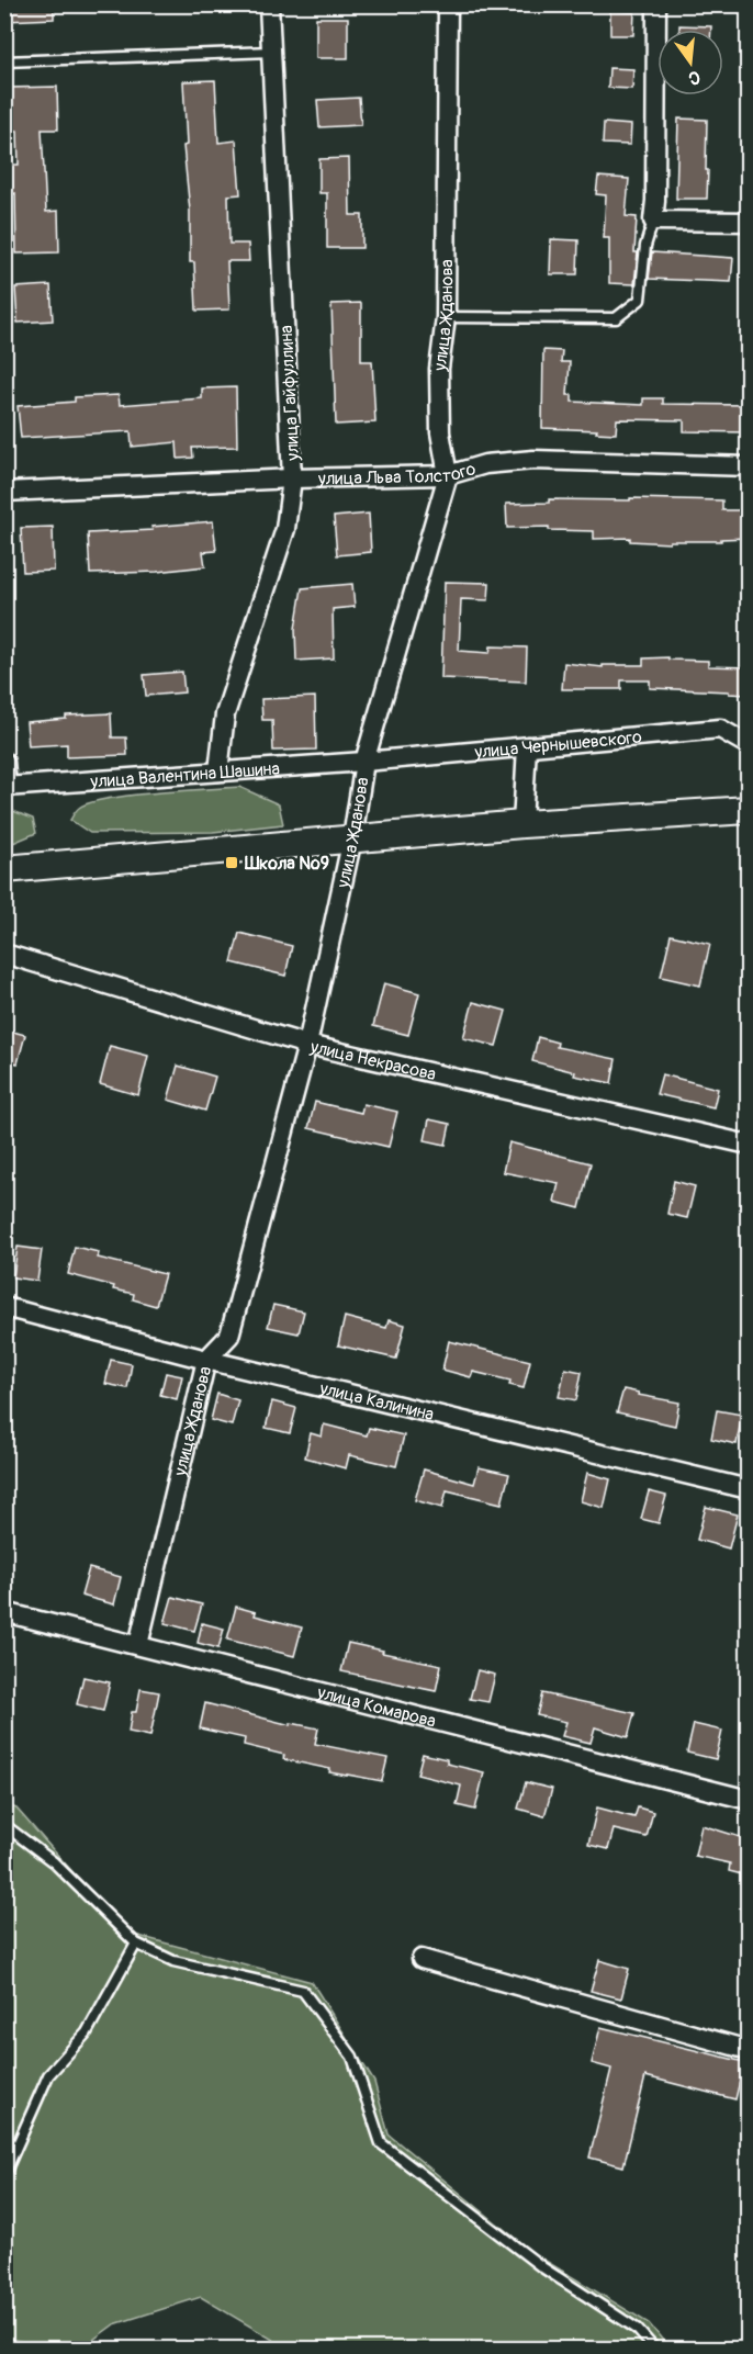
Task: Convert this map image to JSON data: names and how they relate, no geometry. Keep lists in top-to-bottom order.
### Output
{
  "streets": {
    "street": [
      "улица Жданова",
      "улица Гайфуллина",
      "улица Льва Толстого",
      "улица Чернышевского",
      "улица Валентина Шашина",
      "улица Некрасова",
      "улица Калинина",
      "улица Комарова"
    ]
  },
  "crossings": [
    ["улица Жданова", "улица Льва Толстого"],
    ["улица Жданова", "улица Чернышевского"],
    ["улица Жданова", "улица Валентина Шашина"],
    ["улица Жданова", "улица Некрасова"],
    ["улица Жданова", "улица Калинина"],
    ["улица Жданова", "улица Комарова"],
    ["улица Гайфуллина", "улица Льва Толстого"],
    ["улица Гайфуллина", "улица Валентина Шашина"],
    ["улица Чернышевского", "улица Валентина Шашина"]
  ],
  "places": {
    "transit": ["Школа №9"]
  },
  "north": "bottom"
}
